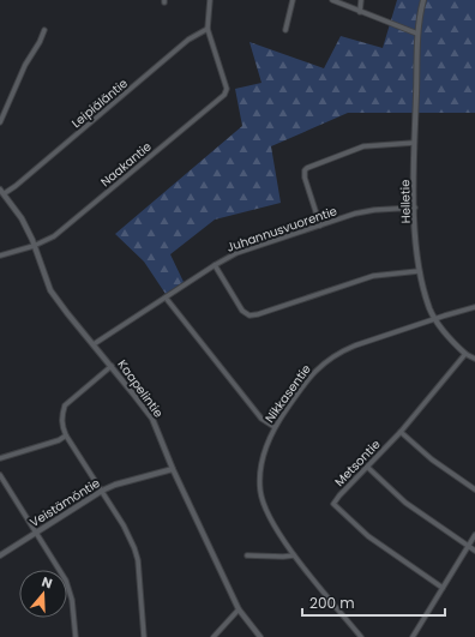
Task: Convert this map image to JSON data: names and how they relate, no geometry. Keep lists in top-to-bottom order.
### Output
{
  "streets": {
    "street": [
      "Leipiäläntie",
      "Naakantie",
      "Helletie",
      "Juhannusvuorentie",
      "Kaapelintie",
      "Nikkasentie",
      "Metsontie",
      "Veistämöntie"
    ]
  },
  "crossings": [
    ["Leipiäläntie", "Naakantie"],
    ["Leipiäläntie", "Kaapelintie"],
    ["Naakantie", "Kaapelintie"],
    ["Helletie", "Juhannusvuorentie"],
    ["Helletie", "Nikkasentie"],
    ["Helletie", "Metsontie"],
    ["Juhannusvuorentie", "Kaapelintie"],
    ["Kaapelintie", "Veistämöntie"]
  ],
  "scale_bar": "200 m",
  "north": "top"
}
